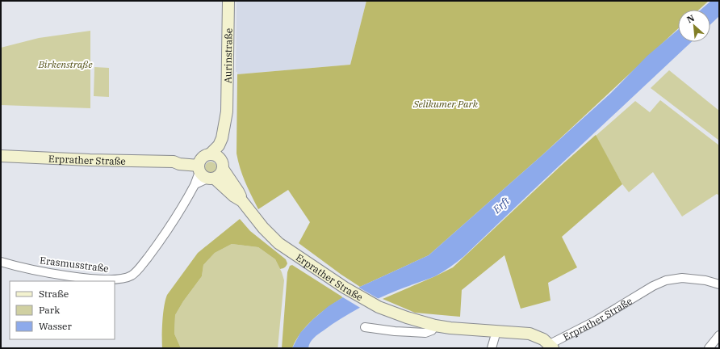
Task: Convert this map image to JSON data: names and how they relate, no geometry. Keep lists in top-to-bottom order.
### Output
{
  "streets": {
    "main road": ["Aurinstraße", "Erprather Straße"],
    "street": ["Erasmusstraße"]
  },
  "crossings": [
    ["Aurinstraße", "Erprather Straße"],
    ["Aurinstraße", "Erasmusstraße"],
    ["Erprather Straße", "Erasmusstraße"]
  ],
  "water": ["Erft"],
  "parks": ["Birkenstraße", "Selikumer Park"],
  "legend": ["Straße", "Park", "Wasser"],
  "north": "top left"
}
